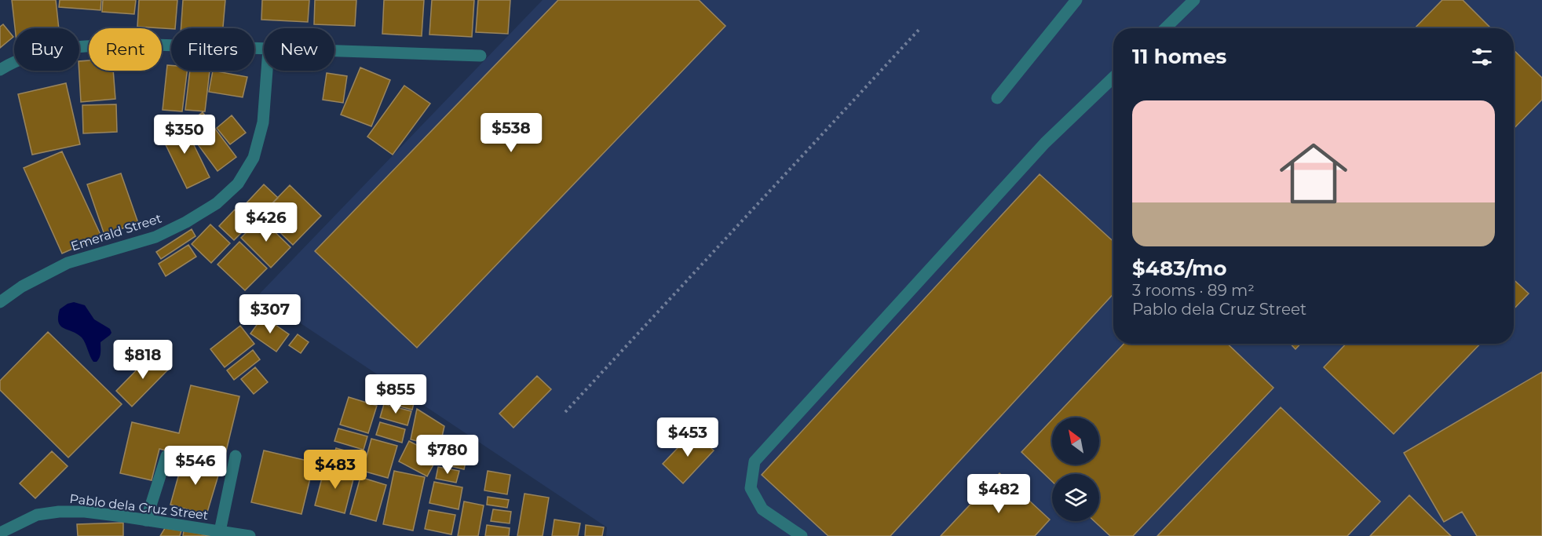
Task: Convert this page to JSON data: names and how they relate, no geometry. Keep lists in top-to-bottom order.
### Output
{
  "streets": {
    "street": ["Emerald Street", "Pablo dela Cruz Street"]
  },
  "north": "top left",
  "page": {
    "chip": [
      "Buy",
      "Rent",
      "Filters",
      "New"
    ],
    "heading": "11 homes",
    "list": [
      {
        "name": "$483/mo",
        "note": "3 rooms · 89 m² · Pablo dela Cruz Street"
      }
    ],
    "price": [
      "$538",
      "$350",
      "$426",
      "$307",
      "$818",
      "$855",
      "$453",
      "$780",
      "$546",
      "$483",
      "$482"
    ]
  }
}
